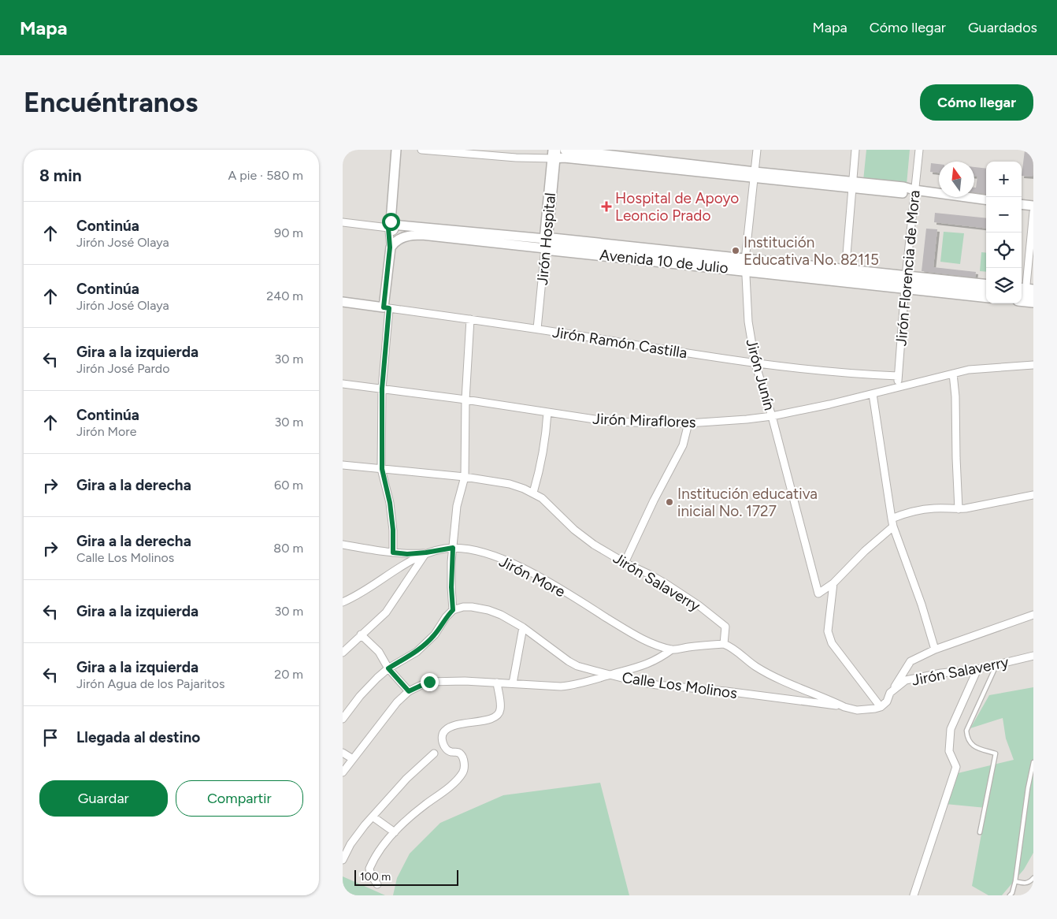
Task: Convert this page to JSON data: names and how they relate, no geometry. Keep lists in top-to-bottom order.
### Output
{
  "streets": {
    "highway": ["Jirón Hospital", "Avenida 10 de Julio"],
    "main road": ["Jirón Ramón Castilla"],
    "street": [
      "Jirón Florencia de Mora",
      "Jirón Junín",
      "Jirón Miraflores",
      "Jirón More",
      "Jirón Salaverry",
      "Calle Los Molinos"
    ]
  },
  "crossings": [
    ["Jirón Hospital", "Avenida 10 de Julio"],
    ["Jirón Hospital", "Jirón Ramón Castilla"],
    ["Avenida 10 de Julio", "Jirón Florencia de Mora"],
    ["Avenida 10 de Julio", "Jirón Ramón Castilla"],
    ["Avenida 10 de Julio", "Jirón Junín"],
    ["Jirón Florencia de Mora", "Jirón Ramón Castilla"],
    ["Jirón Florencia de Mora", "Jirón Miraflores"],
    ["Jirón Ramón Castilla", "Jirón Junín"],
    ["Jirón Junín", "Jirón Miraflores"],
    ["Jirón More", "Jirón Salaverry"]
  ],
  "places": {
    "health": ["Hospital de Apoyo Leoncio Prado"],
    "other": ["Institución Educativa No. 82115", "Institución educativa inicial No. 1727"]
  },
  "scale_bar": "100 m",
  "north": "top",
  "page": {
    "header": "Mapa",
    "nav": ["Mapa", "Cómo llegar", "Guardados"],
    "buttons": [
      "Cómo llegar",
      ["Guardar", "Compartir"]
    ],
    "title": "Encuéntranos",
    "heading": ["8 min", "A pie · 580 m"],
    "map_buttons": ["+", "−"],
    "list": [
      ["Continúa", "Jirón José Olaya", "90 m"],
      ["Continúa", "Jirón José Olaya", "240 m"],
      ["Gira a la izquierda", "Jirón José Pardo", "30 m"],
      ["Continúa", "Jirón More", "30 m"],
      ["Gira a la derecha", "60 m"],
      ["Gira a la derecha", "Calle Los Molinos", "80 m"],
      ["Gira a la izquierda", "30 m"],
      ["Gira a la izquierda", "Jirón Agua de los Pajaritos", "20 m"],
      "Llegada al destino"
    ],
    "scale": "100 m"
  }
}
